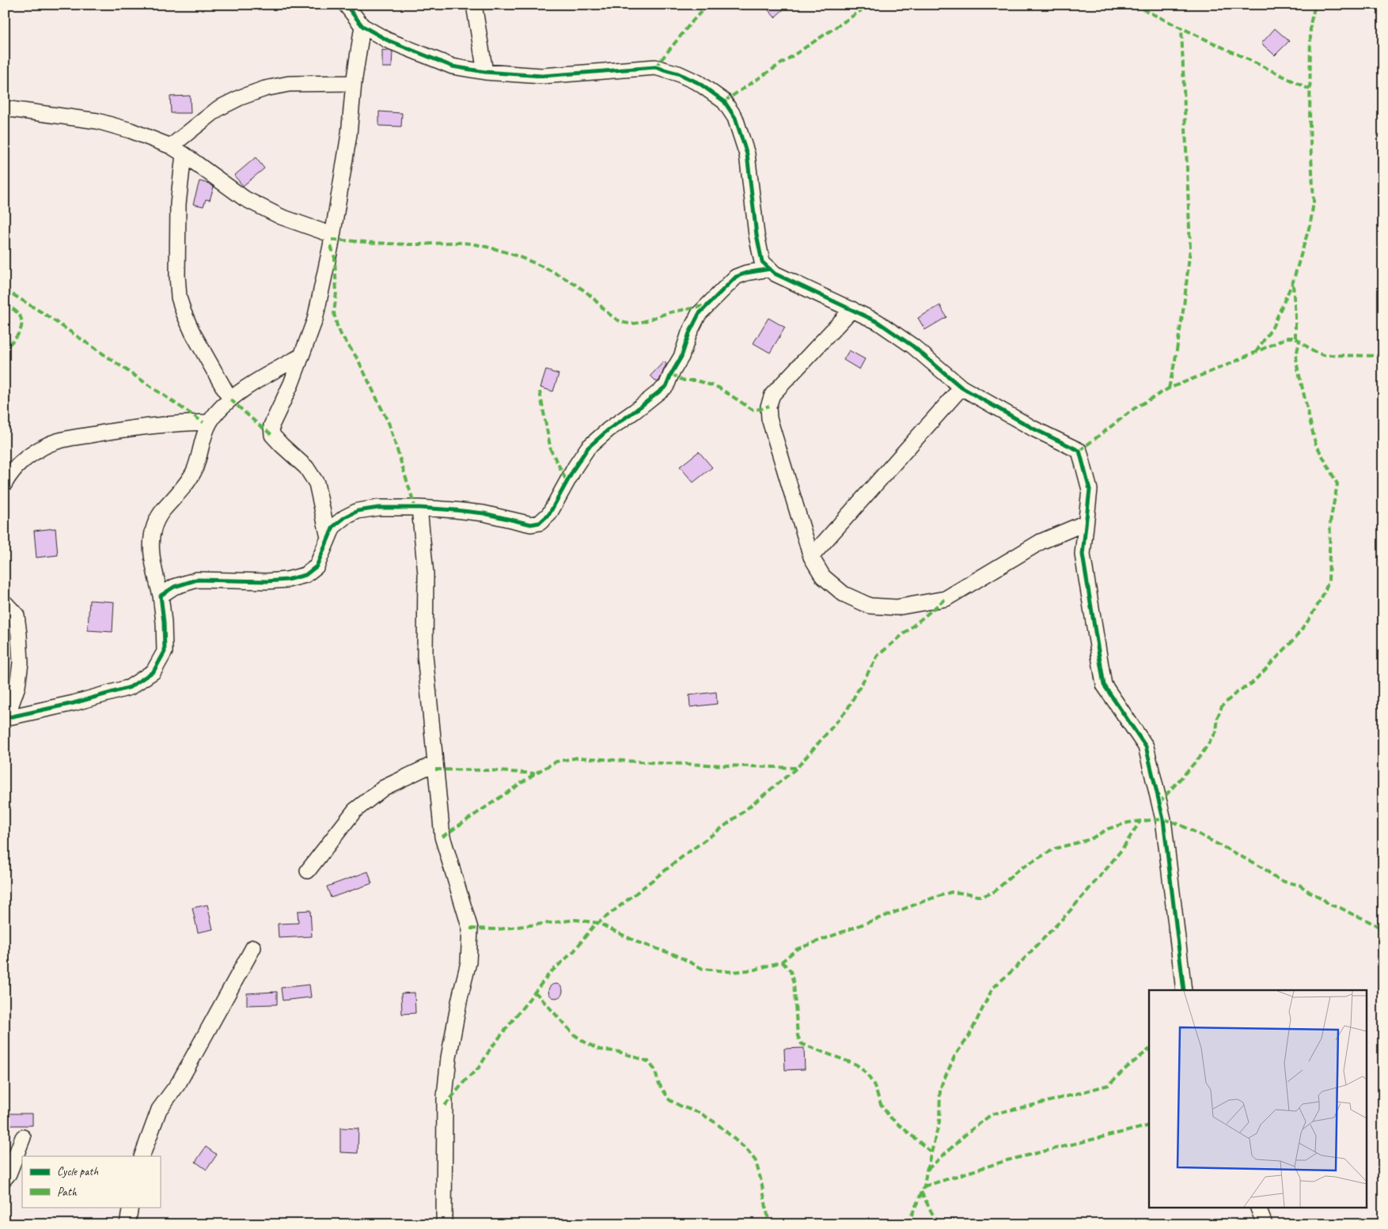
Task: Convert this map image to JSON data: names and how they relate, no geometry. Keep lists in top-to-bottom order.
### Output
{
  "legend": ["Cycle path", "Path"]
}
